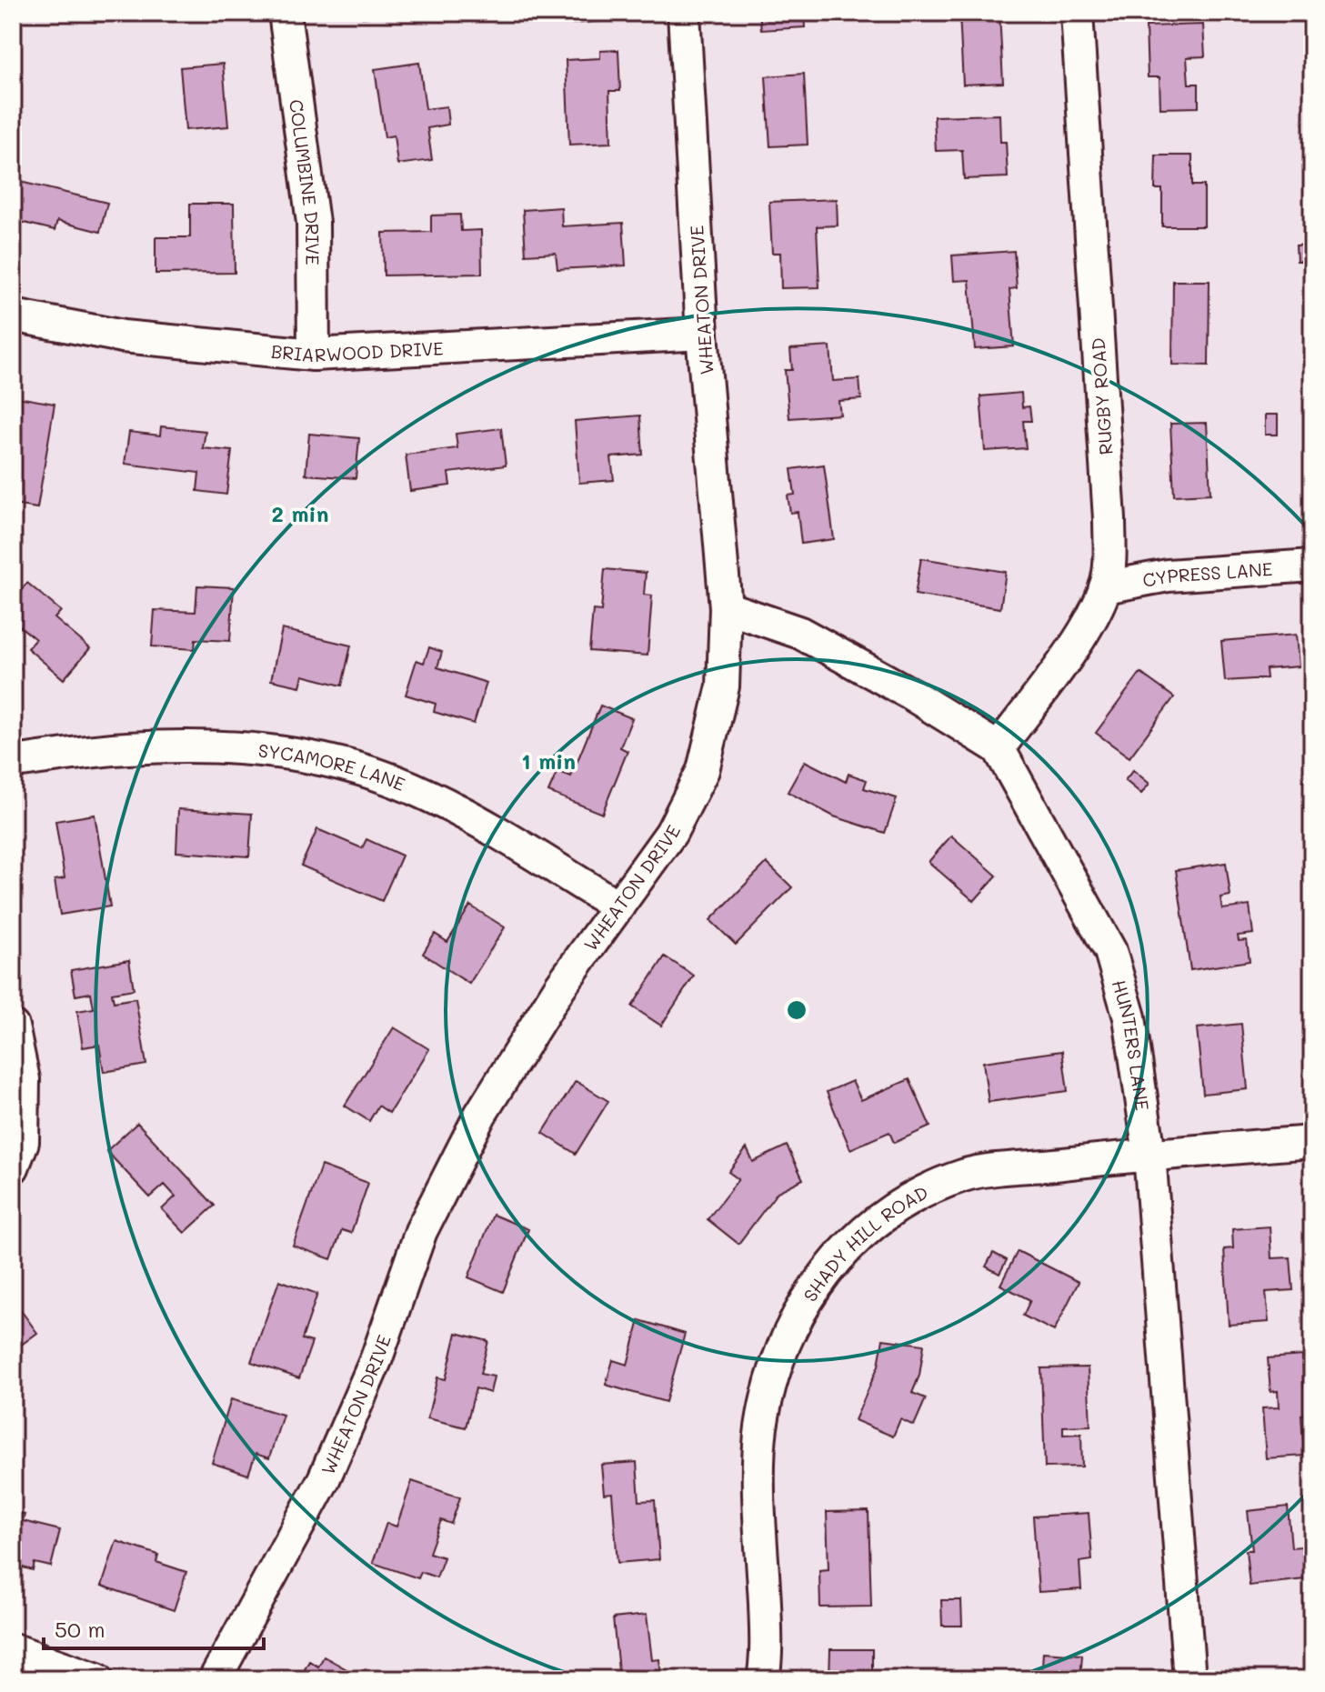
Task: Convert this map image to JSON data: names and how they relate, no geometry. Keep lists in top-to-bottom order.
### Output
{
  "streets": {
    "street": [
      "COLUMBINE DRIVE",
      "WHEATON DRIVE",
      "BRIARWOOD DRIVE",
      "RUGBY ROAD",
      "CYPRESS LANE",
      "SYCAMORE LANE",
      "HUNTERS LANE",
      "SHADY HILL ROAD"
    ]
  },
  "crossings": [
    ["COLUMBINE DRIVE", "BRIARWOOD DRIVE"],
    ["WHEATON DRIVE", "BRIARWOOD DRIVE"],
    ["WHEATON DRIVE", "SYCAMORE LANE"],
    ["WHEATON DRIVE", "HUNTERS LANE"],
    ["RUGBY ROAD", "CYPRESS LANE"],
    ["RUGBY ROAD", "HUNTERS LANE"],
    ["HUNTERS LANE", "SHADY HILL ROAD"]
  ],
  "scale_bar": "50 m",
  "rings": ["2 min", "1 min"]
}
